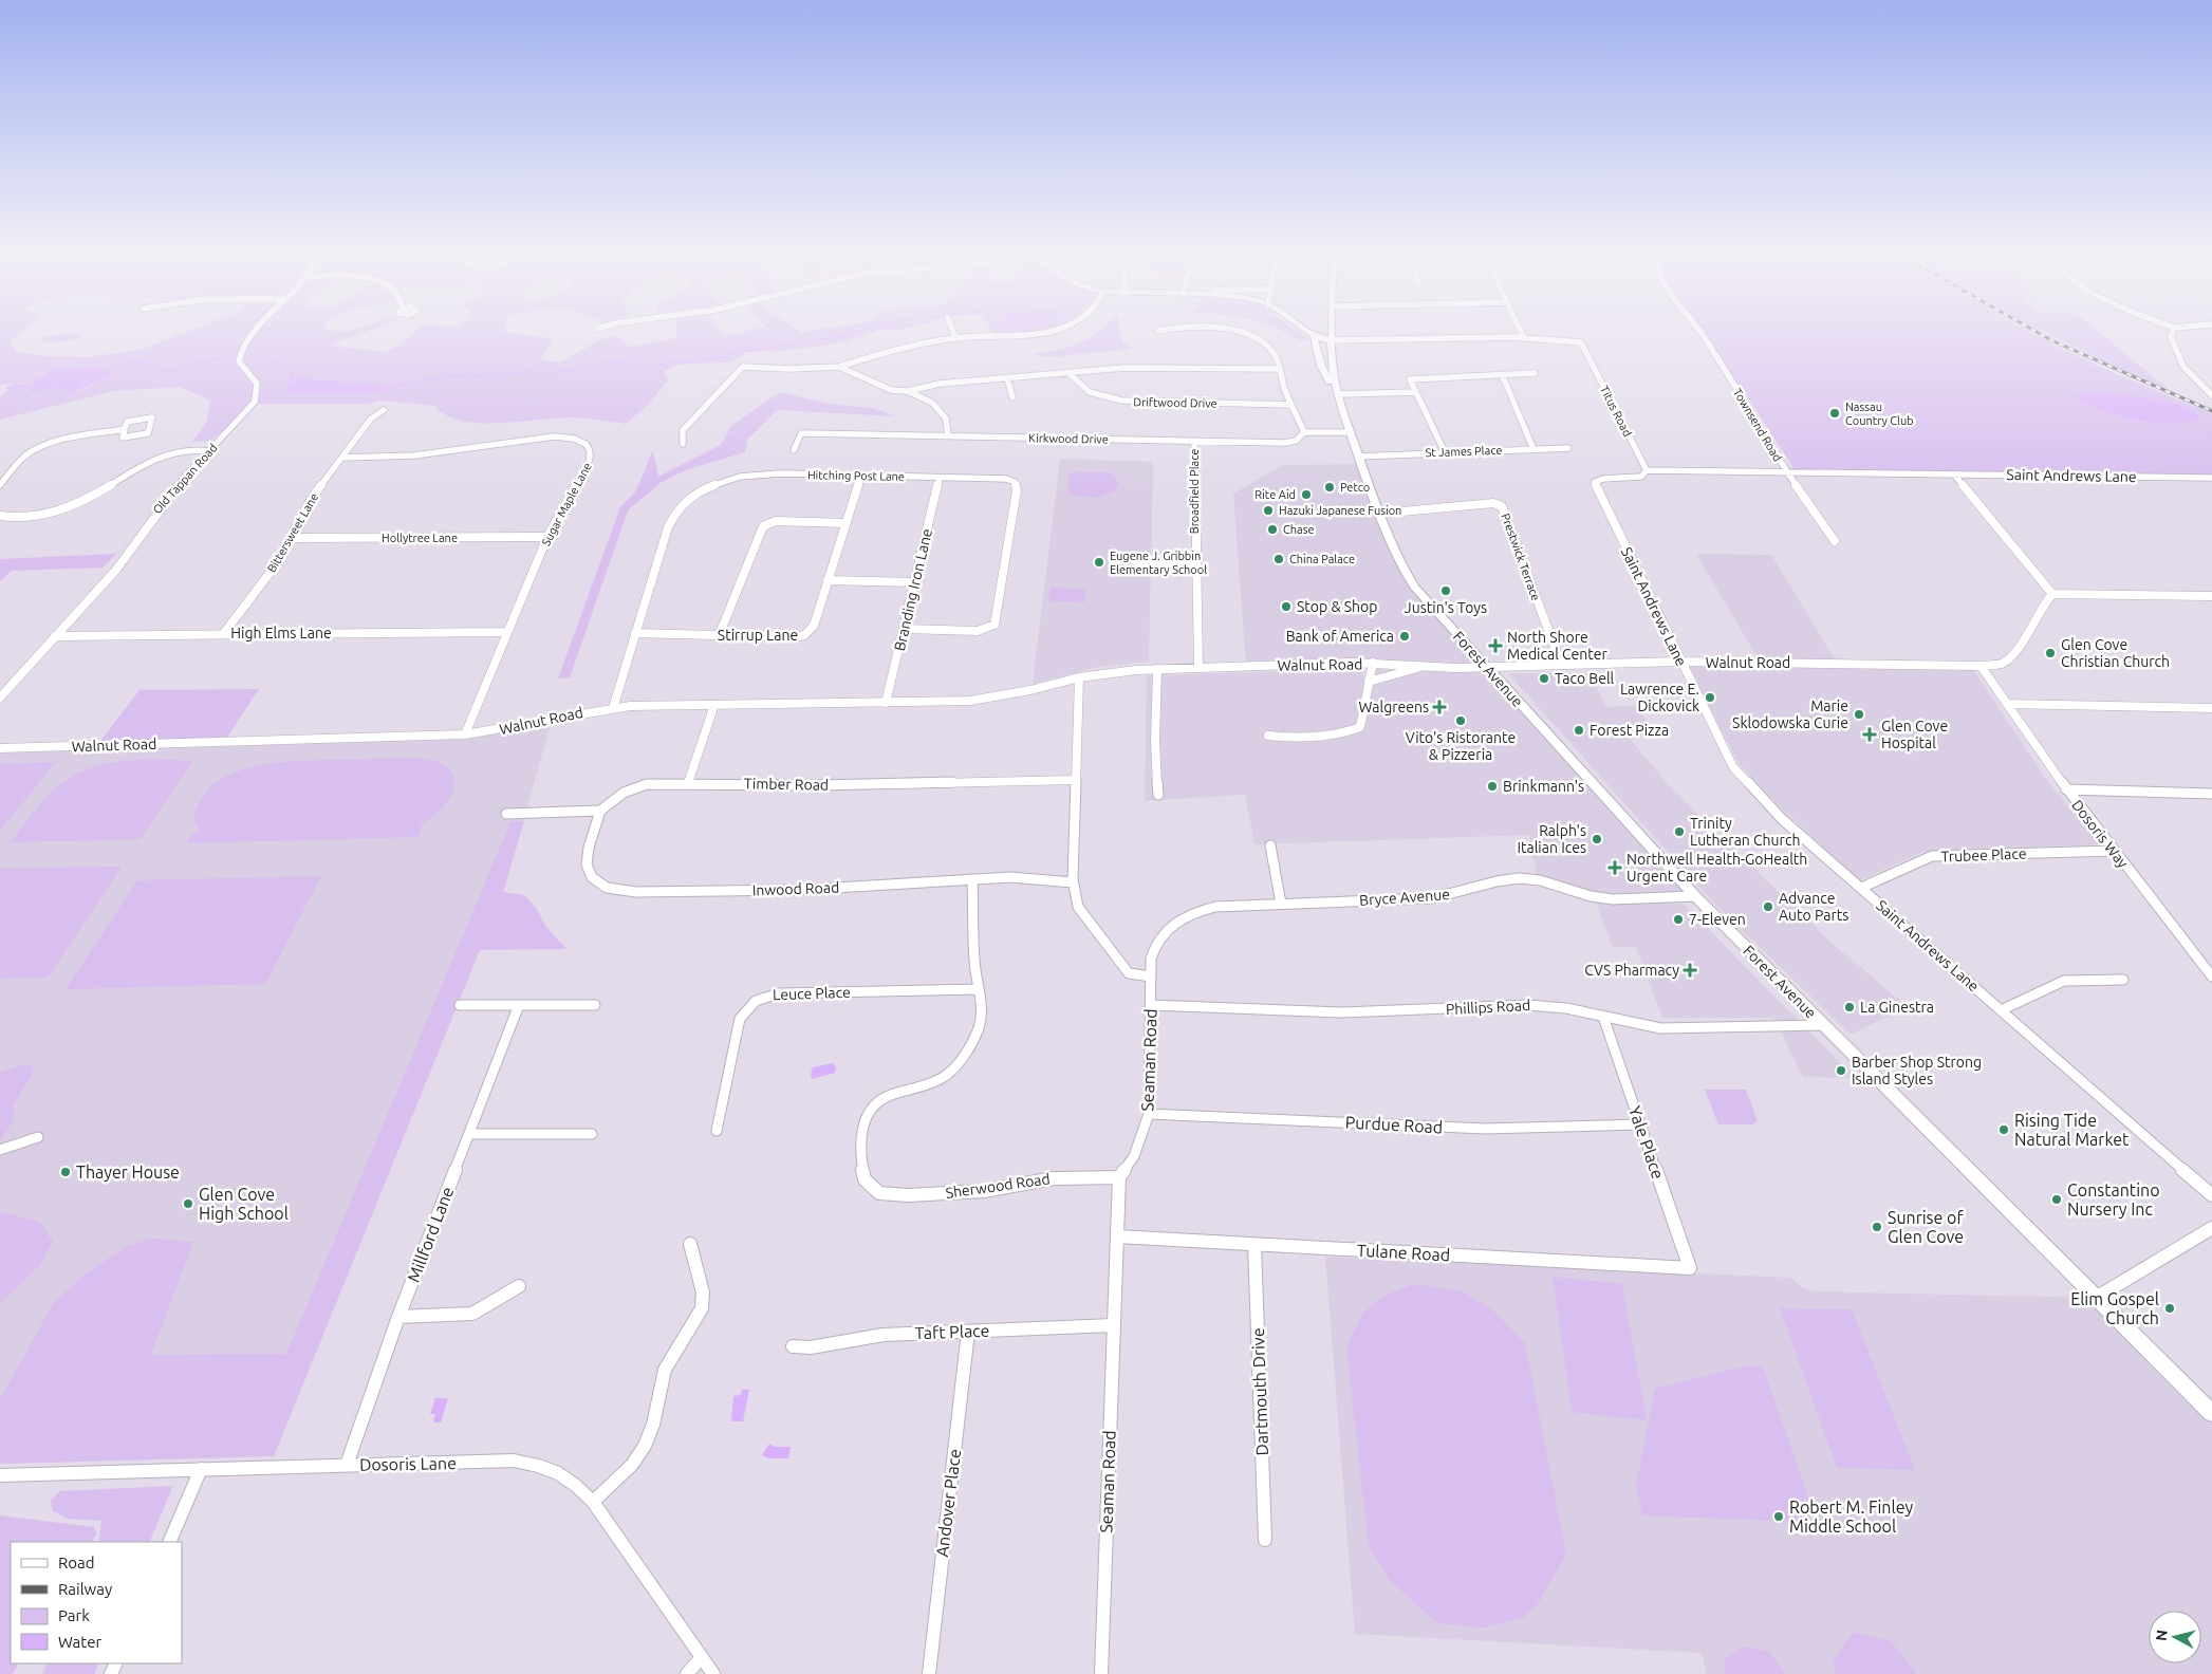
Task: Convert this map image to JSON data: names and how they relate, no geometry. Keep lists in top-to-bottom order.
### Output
{
  "streets": {
    "main road": ["Forest Avenue"],
    "street": [
      "Driftwood Drive",
      "Titus Road",
      "Townsend Road",
      "Kirkwood Drive",
      "St James Place",
      "Hitching Post Lane",
      "Saint Andrews Lane",
      "Old Tappan Road",
      "Broadfield Place",
      "Sugar Maple Lane",
      "Bittersweet Lane",
      "Hollytree Lane",
      "Prestwick Terrace",
      "Branding Iron Lane",
      "High Elms Lane",
      "Stirrup Lane",
      "Walnut Road",
      "Timber Road",
      "Dosoris Way",
      "Trubee Place",
      "Inwood Road",
      "Bryce Avenue",
      "Leuce Place",
      "Phillips Road",
      "Seaman Road",
      "Purdue Road",
      "Yale Place",
      "Sherwood Road",
      "Millford Lane",
      "Tulane Road",
      "Taft Place",
      "Dartmouth Drive",
      "Dosoris Lane",
      "Andover Place"
    ]
  },
  "crossings": [
    ["Titus Road", "Saint Andrews Lane"],
    ["Townsend Road", "Saint Andrews Lane"],
    ["Kirkwood Drive", "Broadfield Place"],
    ["Kirkwood Drive", "Forest Avenue"],
    ["St James Place", "Forest Avenue"],
    ["Hitching Post Lane", "Branding Iron Lane"],
    ["Hitching Post Lane", "Stirrup Lane"],
    ["Hitching Post Lane", "Walnut Road"],
    ["Saint Andrews Lane", "Walnut Road"],
    ["Saint Andrews Lane", "Trubee Place"],
    ["Old Tappan Road", "High Elms Lane"],
    ["Broadfield Place", "Walnut Road"],
    ["Sugar Maple Lane", "Bittersweet Lane"],
    ["Sugar Maple Lane", "Hollytree Lane"],
    ["Sugar Maple Lane", "High Elms Lane"],
    ["Sugar Maple Lane", "Walnut Road"],
    ["Bittersweet Lane", "Hollytree Lane"],
    ["Bittersweet Lane", "High Elms Lane"],
    ["Prestwick Terrace", "Walnut Road"],
    ["Prestwick Terrace", "Forest Avenue"],
    ["Branding Iron Lane", "Walnut Road"],
    ["Walnut Road", "Forest Avenue"],
    ["Walnut Road", "Dosoris Way"],
    ["Forest Avenue", "Bryce Avenue"],
    ["Forest Avenue", "Phillips Road"],
    ["Timber Road", "Inwood Road"],
    ["Dosoris Way", "Trubee Place"],
    ["Inwood Road", "Sherwood Road"],
    ["Bryce Avenue", "Seaman Road"],
    ["Leuce Place", "Sherwood Road"],
    ["Phillips Road", "Seaman Road"],
    ["Phillips Road", "Yale Place"],
    ["Seaman Road", "Purdue Road"],
    ["Seaman Road", "Sherwood Road"],
    ["Seaman Road", "Tulane Road"],
    ["Seaman Road", "Taft Place"],
    ["Purdue Road", "Yale Place"],
    ["Yale Place", "Tulane Road"],
    ["Millford Lane", "Dosoris Lane"],
    ["Tulane Road", "Dartmouth Drive"],
    ["Taft Place", "Andover Place"]
  ],
  "places": {
    "other": [
      "Nassau Country Club",
      "Petco",
      "Rite Aid",
      "Hazuki Japanese Fusion",
      "Chase",
      "China Palace",
      "Eugene J. Gribbin Elementary School",
      "Justin's Toys",
      "Stop & Shop",
      "Bank of America",
      "Glen Cove Christian Church",
      "Taco Bell",
      "Lawrence E. Dickovick",
      "Marie Sklodowska Curie",
      "Vito's Ristorante & Pizzeria",
      "Forest Pizza",
      "Brinkmann's",
      "Trinity Lutheran Church",
      "Ralph's Italian Ices",
      "Advance Auto Parts",
      "7-Eleven",
      "La Ginestra",
      "Barber Shop Strong Island Styles",
      "Rising Tide Natural Market",
      "Thayer House",
      "Constantino Nursery Inc",
      "Glen Cove High School",
      "Sunrise of Glen Cove",
      "Elim Gospel Church",
      "Robert M. Finley Middle School"
    ],
    "health": [
      "North Shore Medical Center",
      "Walgreens",
      "Glen Cove Hospital",
      "Northwell Health-GoHealth Urgent Care",
      "CVS Pharmacy"
    ]
  },
  "legend": [
    "Road",
    "Railway",
    "Park",
    "Water"
  ],
  "north": "left"
}
